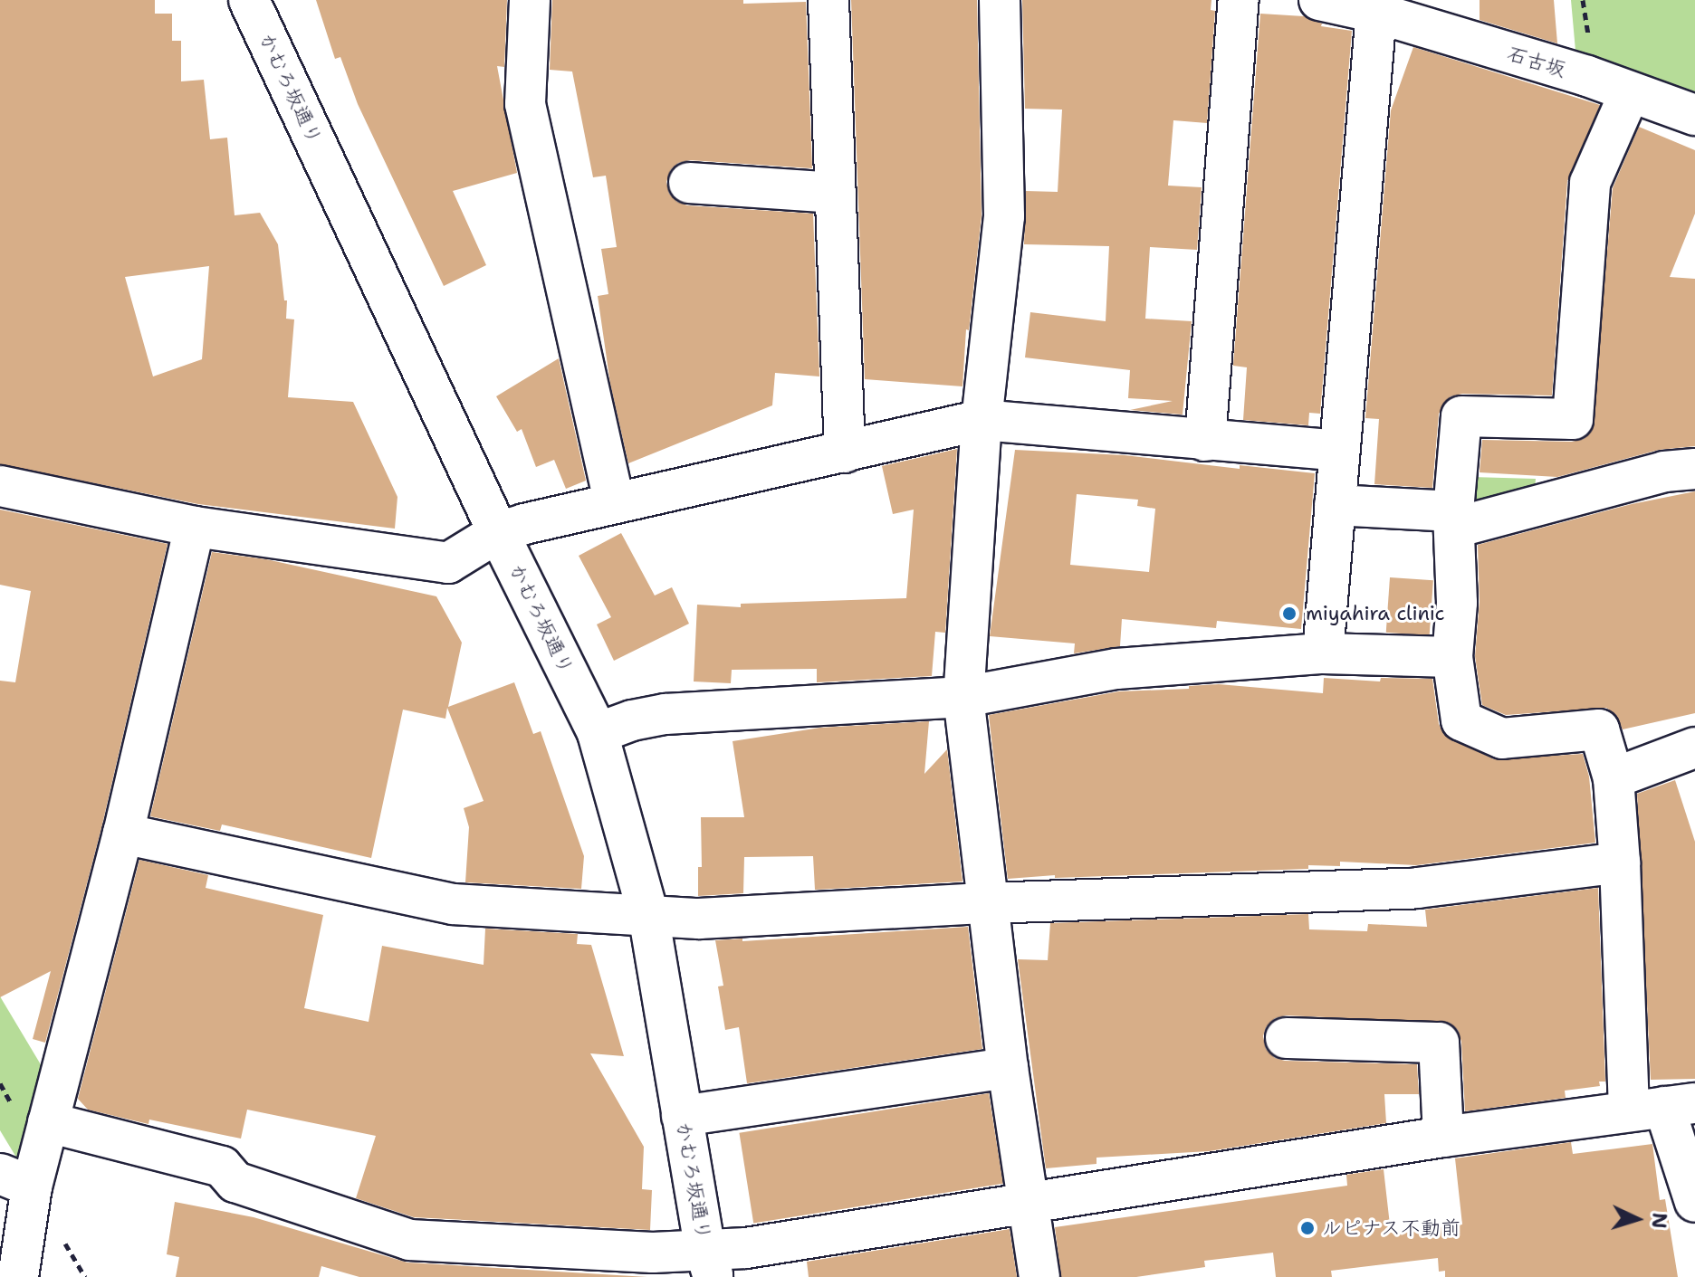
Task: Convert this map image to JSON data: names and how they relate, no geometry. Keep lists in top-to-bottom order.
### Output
{
  "streets": {
    "street": ["石古坂", "かむろ坂通り"]
  },
  "places": ["miyahira clinic", "ルピナス不動前"],
  "north": "right"
}
